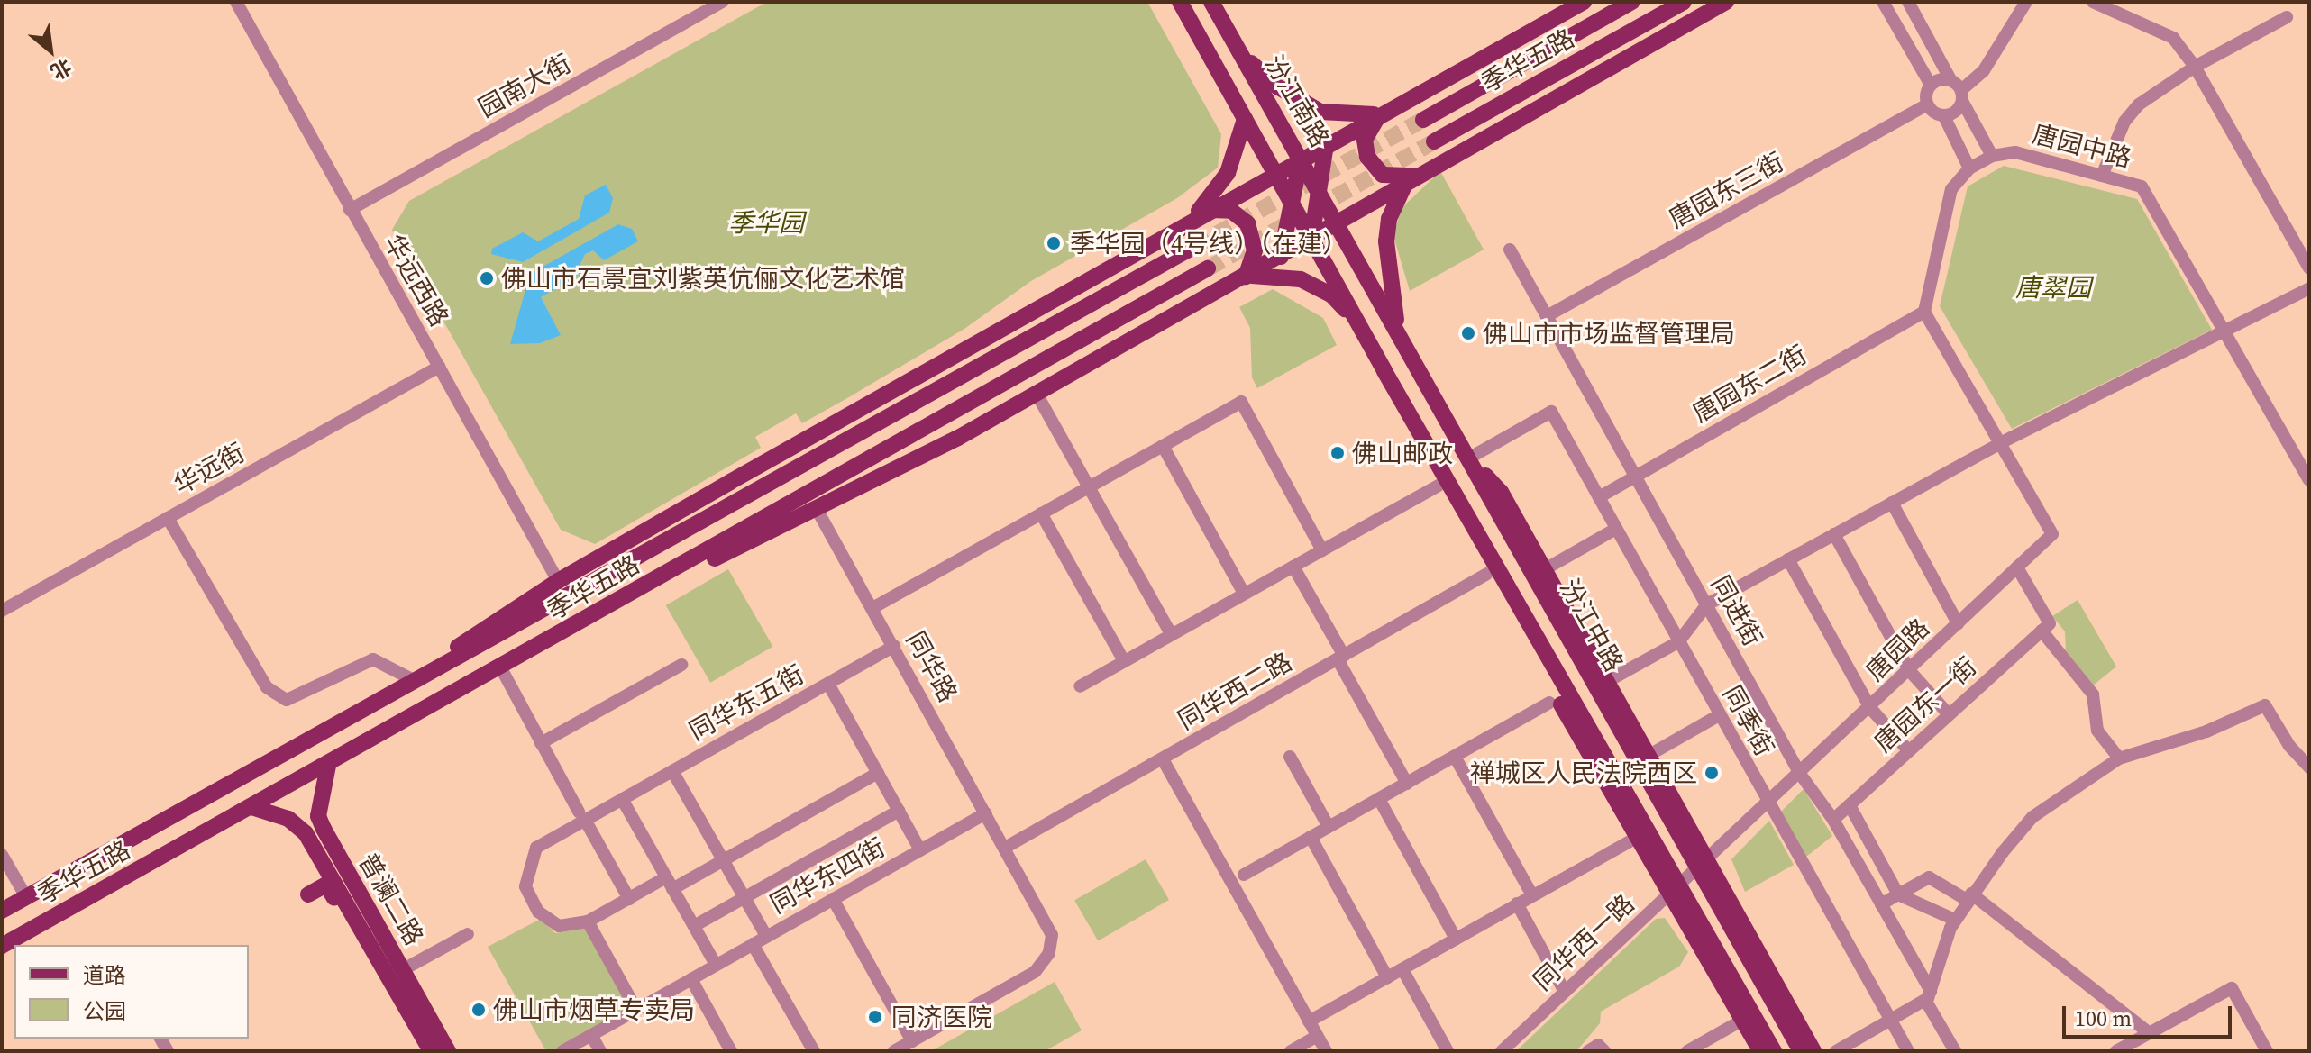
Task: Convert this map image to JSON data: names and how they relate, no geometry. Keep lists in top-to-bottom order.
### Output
{
  "streets": {
    "main road": [
      "季华五路",
      "汾江南路",
      "汾江中路",
      "普澜二路"
    ],
    "street": [
      "园南大街",
      "唐园中路",
      "唐园东三街",
      "华远西路",
      "唐园东二街",
      "华远街",
      "同进街",
      "唐园路",
      "同华路",
      "同华西二路",
      "同华东五街",
      "唐园东一街",
      "同季街",
      "同华东四街",
      "同华西一路"
    ]
  },
  "crossings": [
    ["季华五路", "普澜二路"],
    ["园南大街", "华远西路"],
    ["汾江南路", "汾江中路"],
    ["唐园东三街", "同进街"],
    ["华远西路", "华远街"],
    ["唐园东二街", "同进街"],
    ["唐园东二街", "同季街"],
    ["同进街", "唐园路"],
    ["同进街", "唐园东一街"],
    ["汾江中路", "唐园路"],
    ["汾江中路", "同季街"],
    ["汾江中路", "同华西一路"],
    ["唐园路", "同季街"],
    ["唐园路", "同华西一路"],
    ["同华路", "同华西二路"],
    ["同华路", "同华东五街"],
    ["同华路", "同华东四街"]
  ],
  "parks": ["季华园", "唐翠园"],
  "places": [
    "季华园（4号线）（在建）",
    "佛山市石景宜刘紫英伉俪文化艺术馆",
    "佛山市市场监督管理局",
    "佛山邮政",
    "禅城区人民法院西区",
    "佛山市烟草专卖局",
    "同济医院"
  ],
  "legend": ["道路", "公园"],
  "scale_bar": "100 m",
  "north": "bottom right"
}
